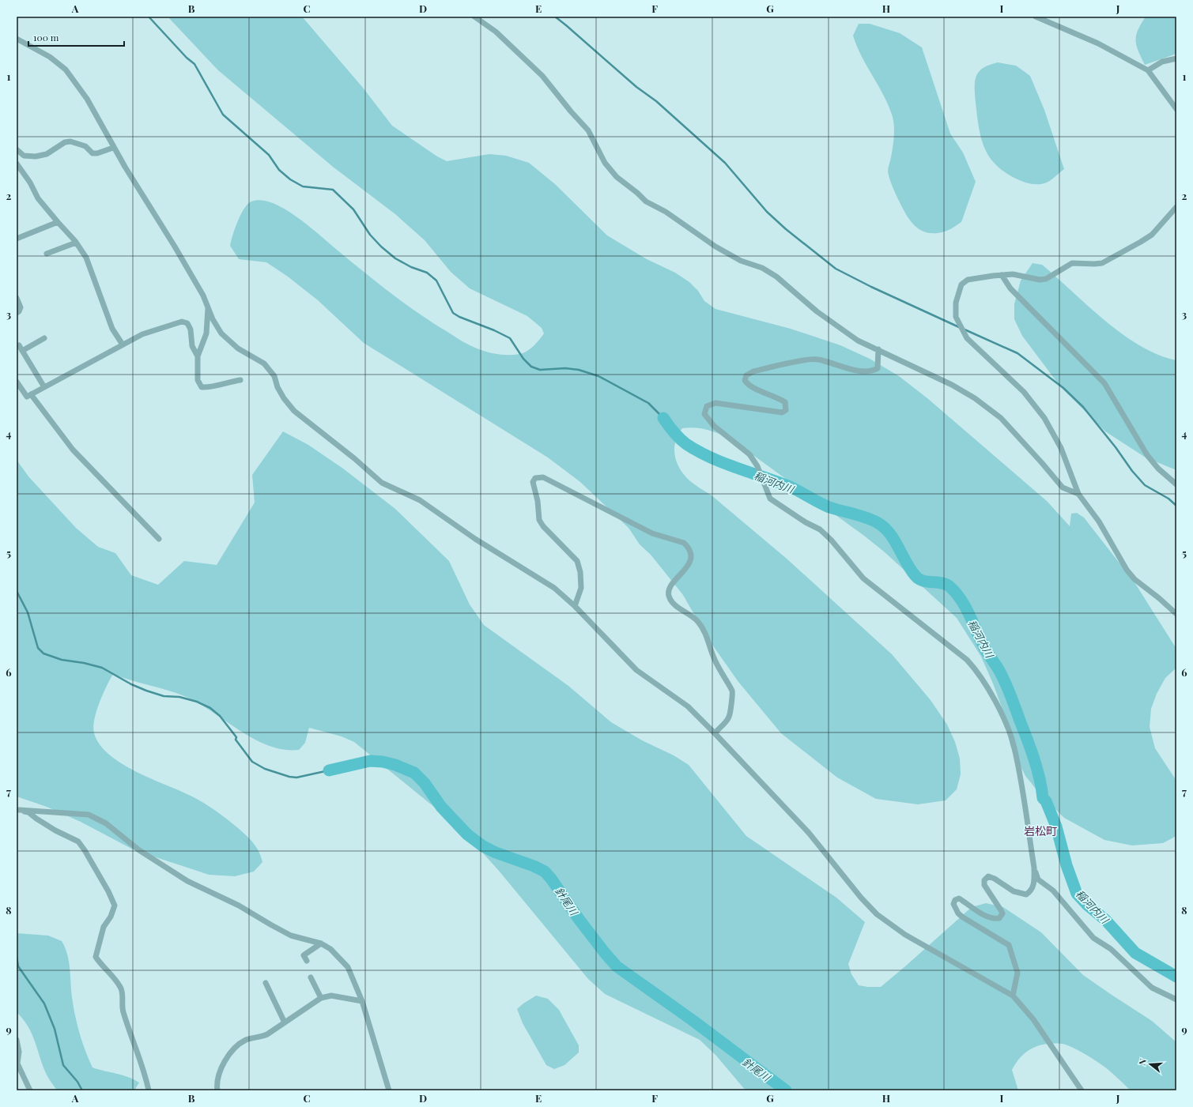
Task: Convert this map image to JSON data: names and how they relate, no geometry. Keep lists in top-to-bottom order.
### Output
{
  "districts": ["岩松町"],
  "water": ["稲河内川", "針尾川"],
  "scale_bar": "100 m",
  "north": "left",
  "grid": {
    "columns": [
      "A",
      "B",
      "C",
      "D",
      "E",
      "F",
      "G",
      "H",
      "I",
      "J"
    ],
    "rows": [
      "1",
      "2",
      "3",
      "4",
      "5",
      "6",
      "7",
      "8",
      "9"
    ]
  }
}
